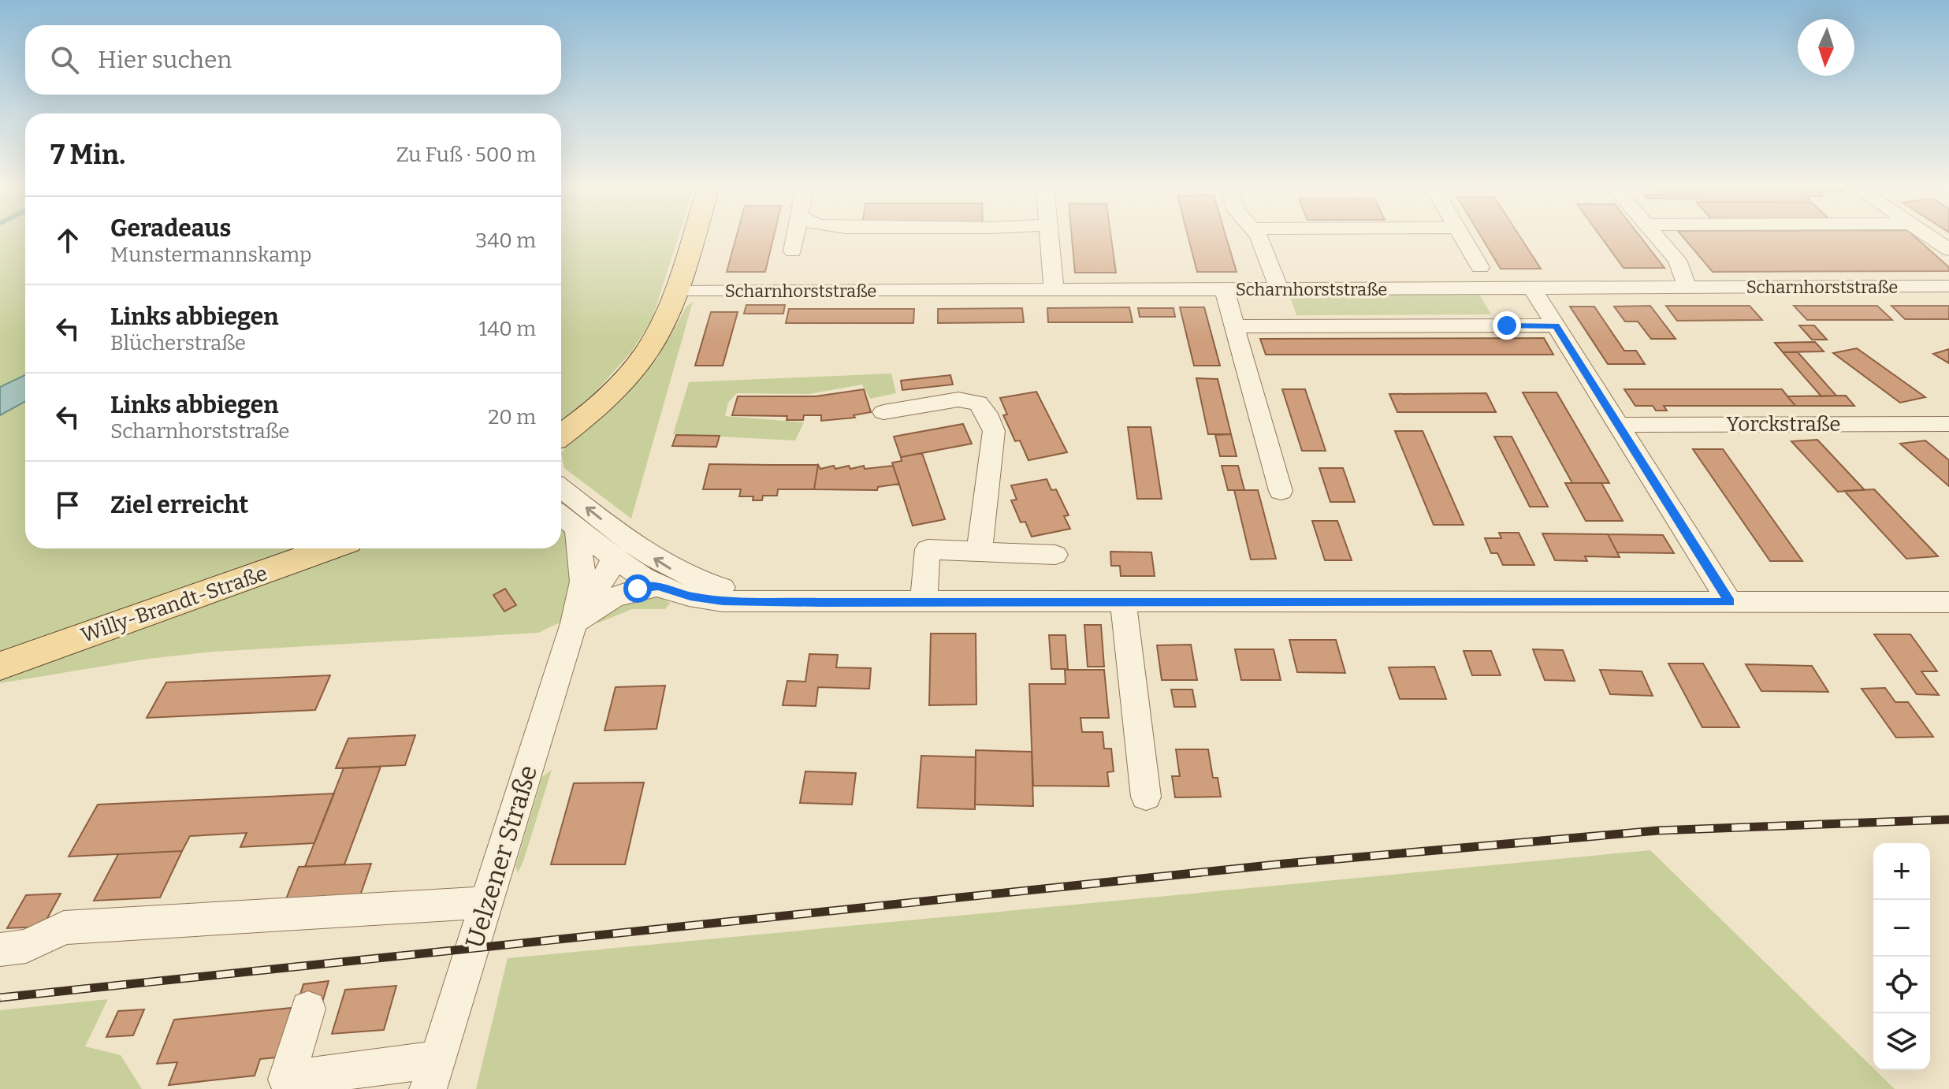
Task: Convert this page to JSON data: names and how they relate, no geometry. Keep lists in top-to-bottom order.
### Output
{
  "streets": {
    "main road": ["Willy-Brandt-Straße"],
    "street": ["Scharnhorststraße", "Yorckstraße", "Uelzener Straße"]
  },
  "north": "bottom",
  "page": {
    "search": "Hier suchen",
    "heading": ["7 Min.", "Zu Fuß · 500 m"],
    "list": [
      ["Geradeaus", "Munstermannskamp", "340 m"],
      ["Links abbiegen", "Blücherstraße", "140 m"],
      ["Links abbiegen", "Scharnhorststraße", "20 m"],
      "Ziel erreicht"
    ],
    "map_buttons": ["+", "−"]
  }
}
